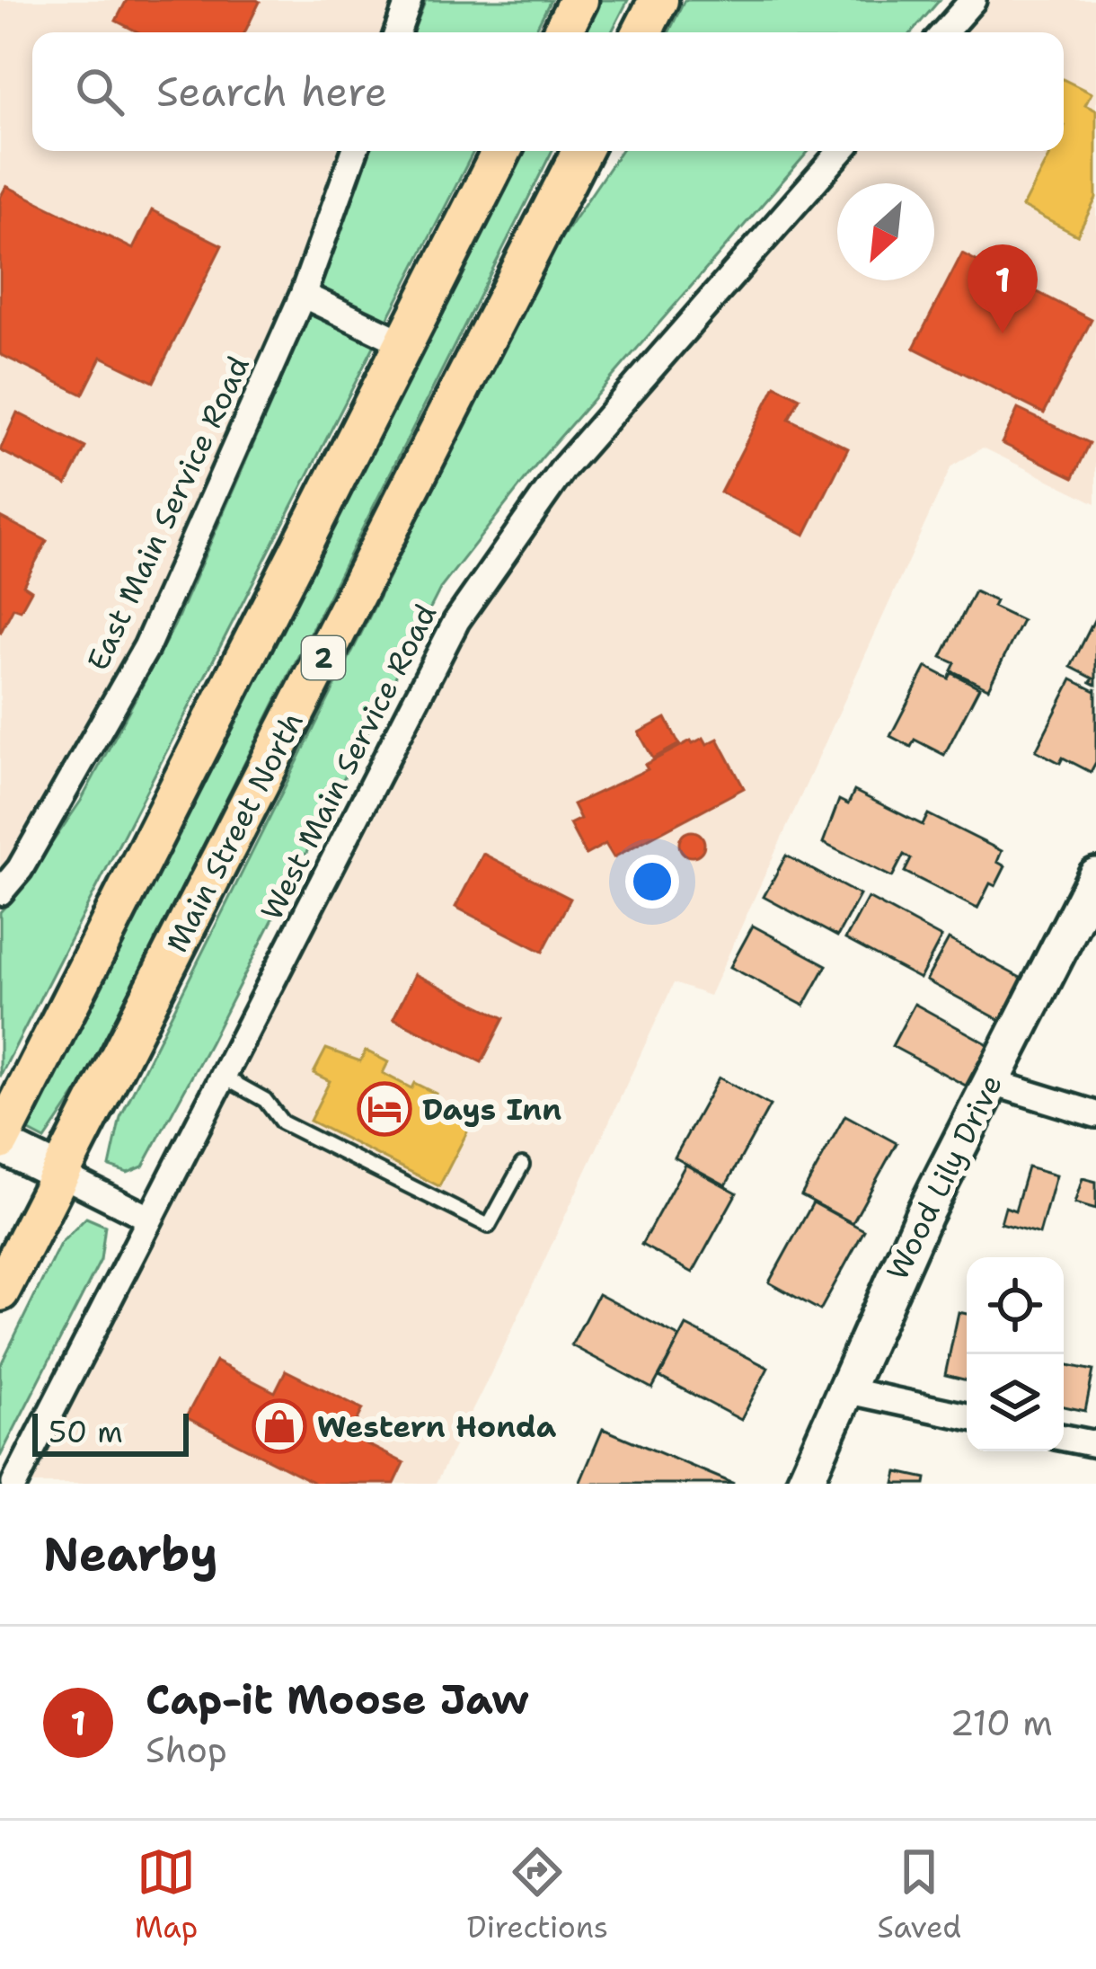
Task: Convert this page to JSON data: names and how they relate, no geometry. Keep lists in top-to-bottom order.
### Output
{
  "streets": {
    "main road": ["2", "Main Street North"],
    "street": ["East Main Service Road", "West Main Service Road", "Wood Lily Drive"]
  },
  "places": {
    "hotel": ["Days Inn"],
    "shop": ["Western Honda"]
  },
  "scale_bar": "50 m",
  "north": "bottom left",
  "page": {
    "search": "Search here",
    "pins": "1",
    "scale": "50 m",
    "heading": "Nearby",
    "list": [
      {
        "mark": "1",
        "name": "Cap-it Moose Jaw",
        "note": "Shop",
        "value": "210 m"
      }
    ],
    "nav": ["Map", "Directions", "Saved"]
  }
}
